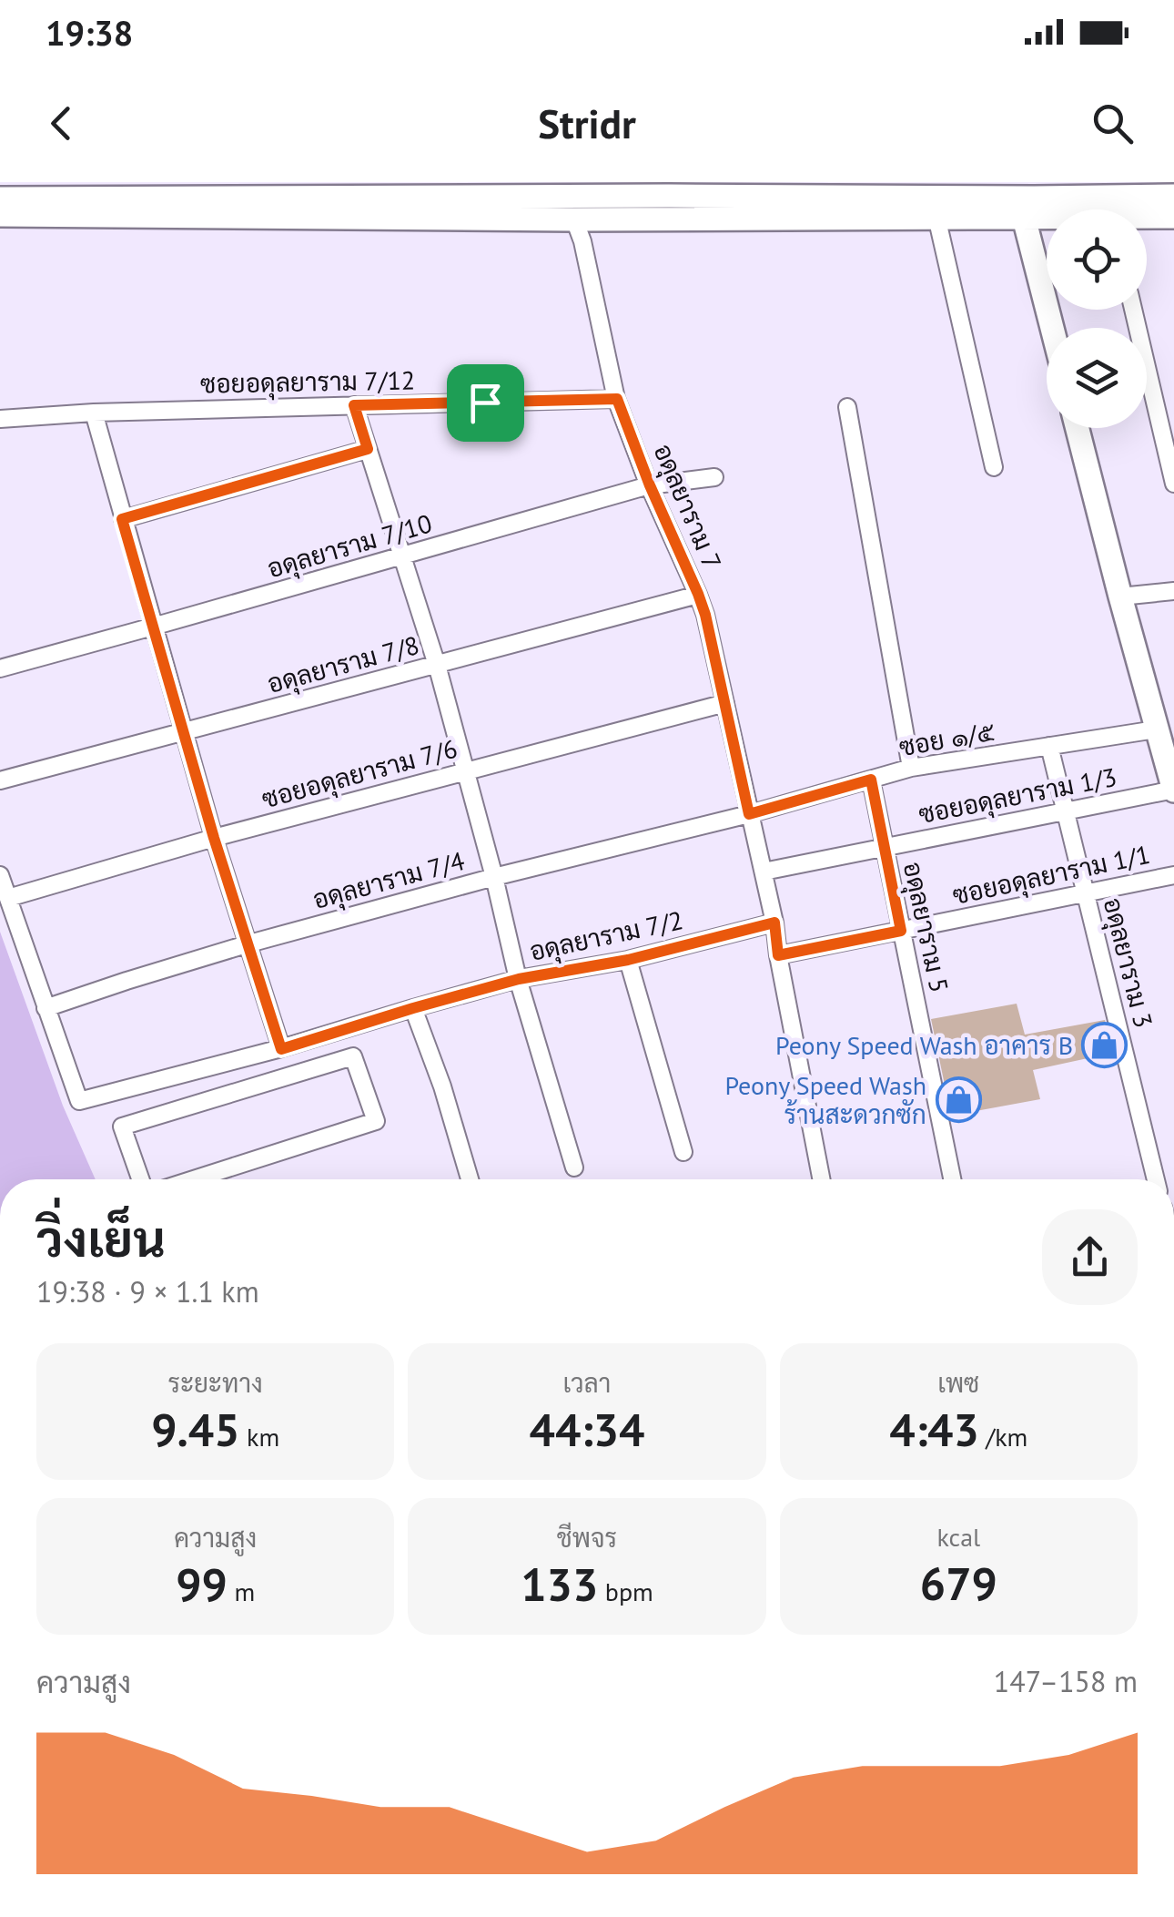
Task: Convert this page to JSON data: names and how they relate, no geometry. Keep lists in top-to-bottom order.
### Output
{
  "streets": {
    "street": [
      "ซอยอดุลยาราม 7/12",
      "อดุลยาราม 7",
      "อดุลยาราม 7/10",
      "อดุลยาราม 7/8",
      "ซอย ๑/๕",
      "ซอยอดุลยาราม 7/6",
      "ซอยอดุลยาราม 1/3",
      "ซอยอดุลยาราม 1/1",
      "อดุลยาราม 7/4",
      "อดุลยาราม 5",
      "อดุลยาราม 7/2",
      "อดุลยาราม 3"
    ]
  },
  "crossings": [
    ["ซอยอดุลยาราม 7/12", "อดุลยาราม 7"],
    ["อดุลยาราม 7", "อดุลยาราม 7/10"],
    ["อดุลยาราม 7", "อดุลยาราม 7/8"],
    ["อดุลยาราม 7", "ซอย ๑/๕"],
    ["อดุลยาราม 7", "ซอยอดุลยาราม 7/6"],
    ["อดุลยาราม 7", "ซอยอดุลยาราม 1/3"],
    ["อดุลยาราม 7", "ซอยอดุลยาราม 1/1"],
    ["อดุลยาราม 7", "อดุลยาราม 7/4"],
    ["อดุลยาราม 7", "อดุลยาราม 7/2"],
    ["ซอย ๑/๕", "อดุลยาราม 7/4"],
    ["ซอย ๑/๕", "อดุลยาราม 5"],
    ["ซอย ๑/๕", "อดุลยาราม 3"],
    ["ซอยอดุลยาราม 1/3", "อดุลยาราม 5"],
    ["ซอยอดุลยาราม 1/3", "อดุลยาราม 3"],
    ["ซอยอดุลยาราม 1/1", "อดุลยาราม 5"],
    ["ซอยอดุลยาราม 1/1", "อดุลยาราม 3"],
    ["อดุลยาราม 7/4", "อดุลยาราม 7/2"]
  ],
  "places": {
    "shop": ["Peony Speed Wash อาคาร B", "Peony Speed Wash ร้านสะดวกซัก"]
  },
  "page": {
    "status": "19:38",
    "header": "Stridr",
    "heading": ["วิ่งเย็น", "19:38 · 9 × 1.1 km"],
    "stats": [
      ["ระยะทาง", "9.45 km"],
      ["เวลา", "44:34"],
      ["เพซ", "4:43 /km"],
      ["ความสูง", "99 m"],
      ["ชีพจร", "133 bpm"],
      ["kcal", "679"]
    ],
    "chart": ["ความสูง", "147–158 m"]
  }
}
